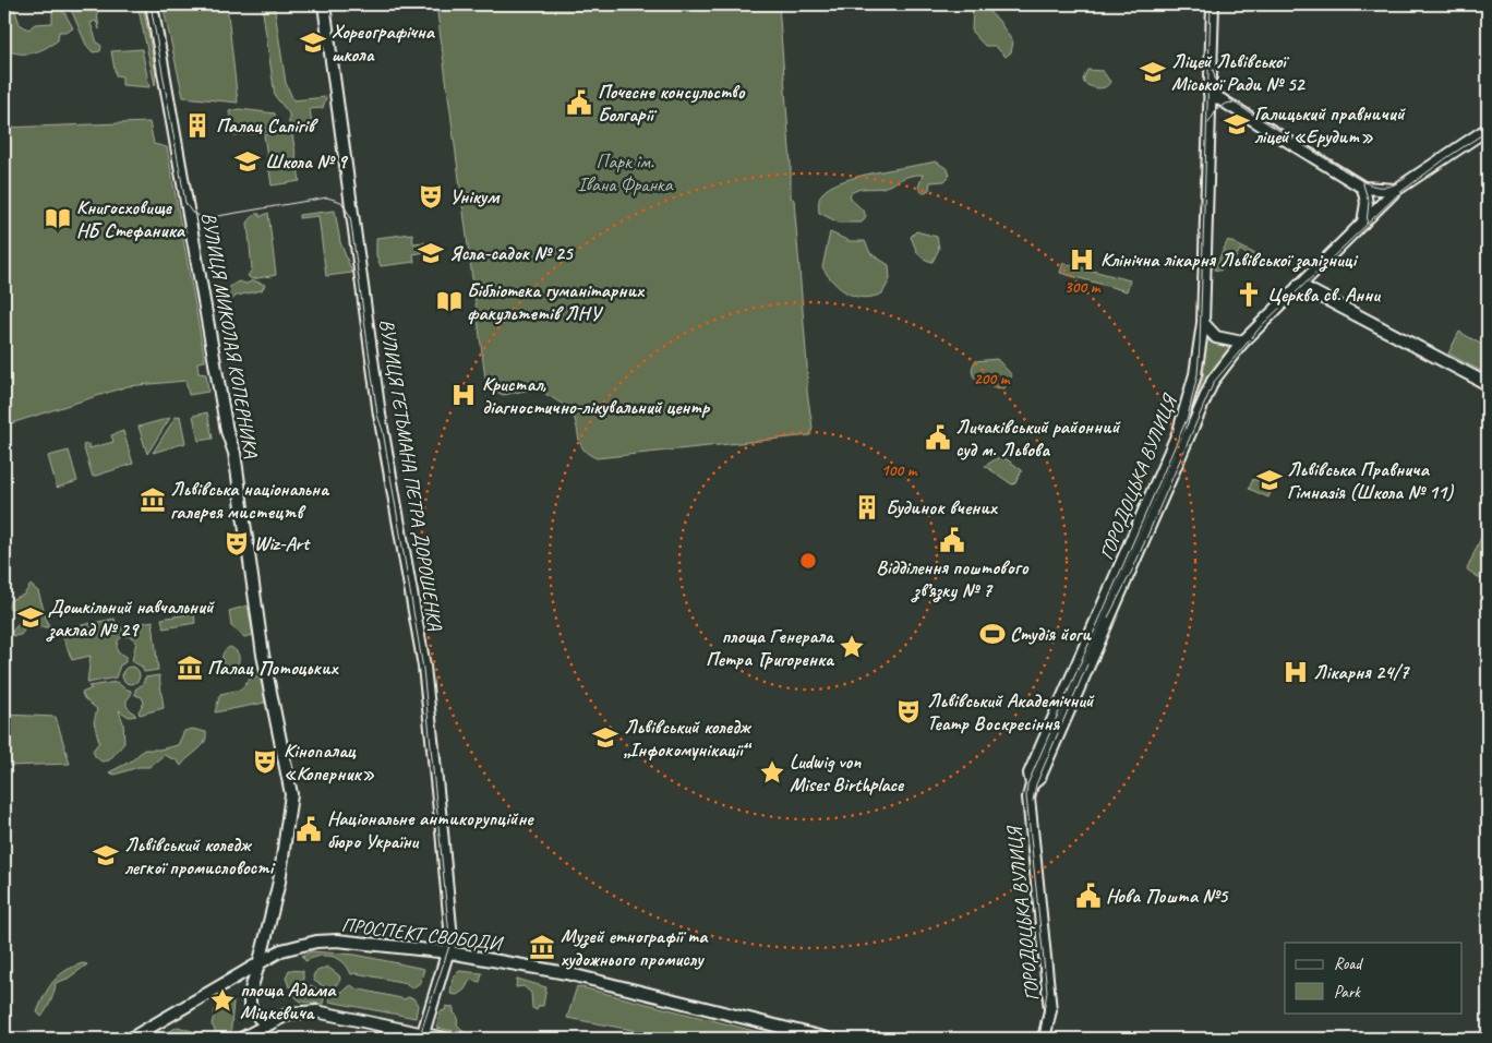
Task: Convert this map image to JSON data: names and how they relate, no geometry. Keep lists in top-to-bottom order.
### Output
{
  "streets": {
    "main road": [
      "ВУЛИЦЯ МИКОЛАЯ КОПЕРНИКА",
      "ВУЛИЦЯ ГЕТЬМАНА ПЕТРА ДОРОШЕНКА",
      "ГОРОДОЦЬКА ВУЛИЦЯ",
      "ПРОСПЕКТ СВОБОДИ"
    ]
  },
  "crossings": [
    ["ВУЛИЦЯ МИКОЛАЯ КОПЕРНИКА", "ПРОСПЕКТ СВОБОДИ"],
    ["ВУЛИЦЯ ГЕТЬМАНА ПЕТРА ДОРОШЕНКА", "ПРОСПЕКТ СВОБОДИ"]
  ],
  "parks": ["Парк ім. Івана Франка"],
  "places": {
    "school or university": [
      "Хореографічна школа",
      "Ліцей Львівської Міської Ради № 52",
      "Галицький правничий ліцей «Ерудит»",
      "Школа № 9",
      "Ясла-садок № 25",
      "Львівська Правнича Гімназія (Школа № 11)",
      "Дошкільний навчальний заклад № 29",
      "Львівський коледж „Інфокомунікації“",
      "Львівський коледж легкої промисловості"
    ],
    "public building": [
      "Почесне консульство Болгарії",
      "Личаківський районний суд м. Львова",
      "Відділення поштового зв’язку № 7",
      "Національне антикорупційне бюро України",
      "Нова Пошта №5"
    ],
    "building": ["Палац Сапігів", "Будинок вчених"],
    "theatre": [
      "Унікум",
      "Wiz-Art",
      "Львівський Академічний Театр Воскресіння",
      "Кінопалац «Коперник»"
    ],
    "library": ["Книгосховище НБ Стефаника", "Бібліотека гуманітарних факультетів ЛНУ"],
    "hospital": ["Клінічна лікарня Львівської залізниці", "Кристал, діагностично-лікувальний центр", "Лікарня 24/7"],
    "church": ["Церква св. Анни"],
    "museum": ["Львівська національна галерея мистецтв", "Палац Потоцьких", "Музей етнографії та художнього промислу"],
    "sports": ["Студія йоги"],
    "place": ["площа Генерала Петра Григоренка", "Ludwig von Mises Birthplace", "площа Адама Міцкевича"]
  },
  "legend": ["Road", "Park"],
  "rings": ["300 m", "200 m", "100 m"]
}
